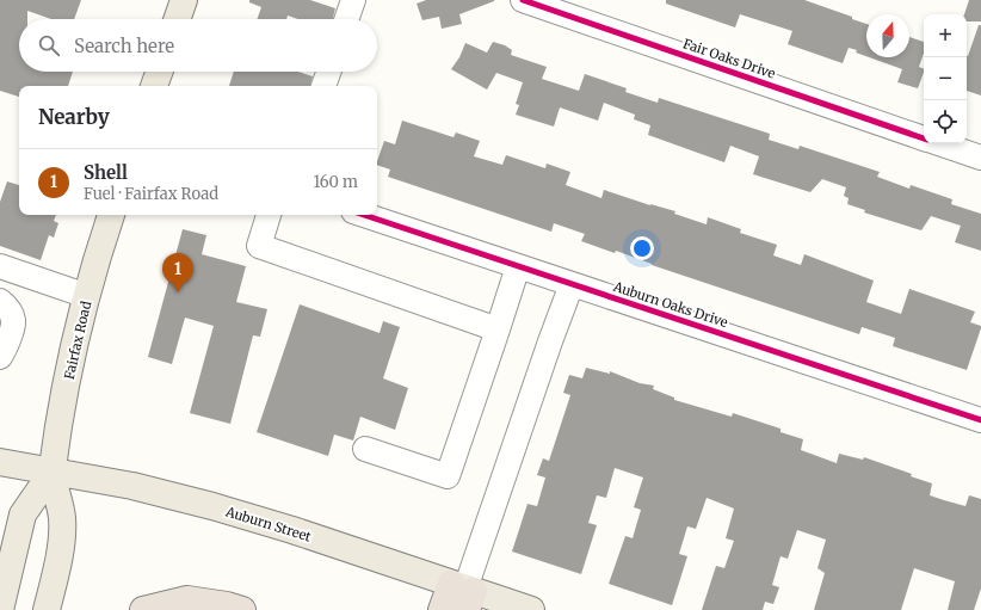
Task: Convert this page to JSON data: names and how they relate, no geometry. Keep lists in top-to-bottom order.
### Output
{
  "streets": {
    "main road": ["Fairfax Road", "Auburn Street"],
    "street": ["Fair Oaks Drive", "Auburn Oaks Drive"]
  },
  "crossings": [
    ["Fairfax Road", "Auburn Street"]
  ],
  "north": "top",
  "page": {
    "map_buttons": ["+", "−"],
    "search": "Search here",
    "heading": "Nearby",
    "list": [
      {
        "mark": "1",
        "name": "Shell",
        "note": "Fuel · Fairfax Road",
        "value": "160 m"
      }
    ],
    "pins": "1"
  }
}
